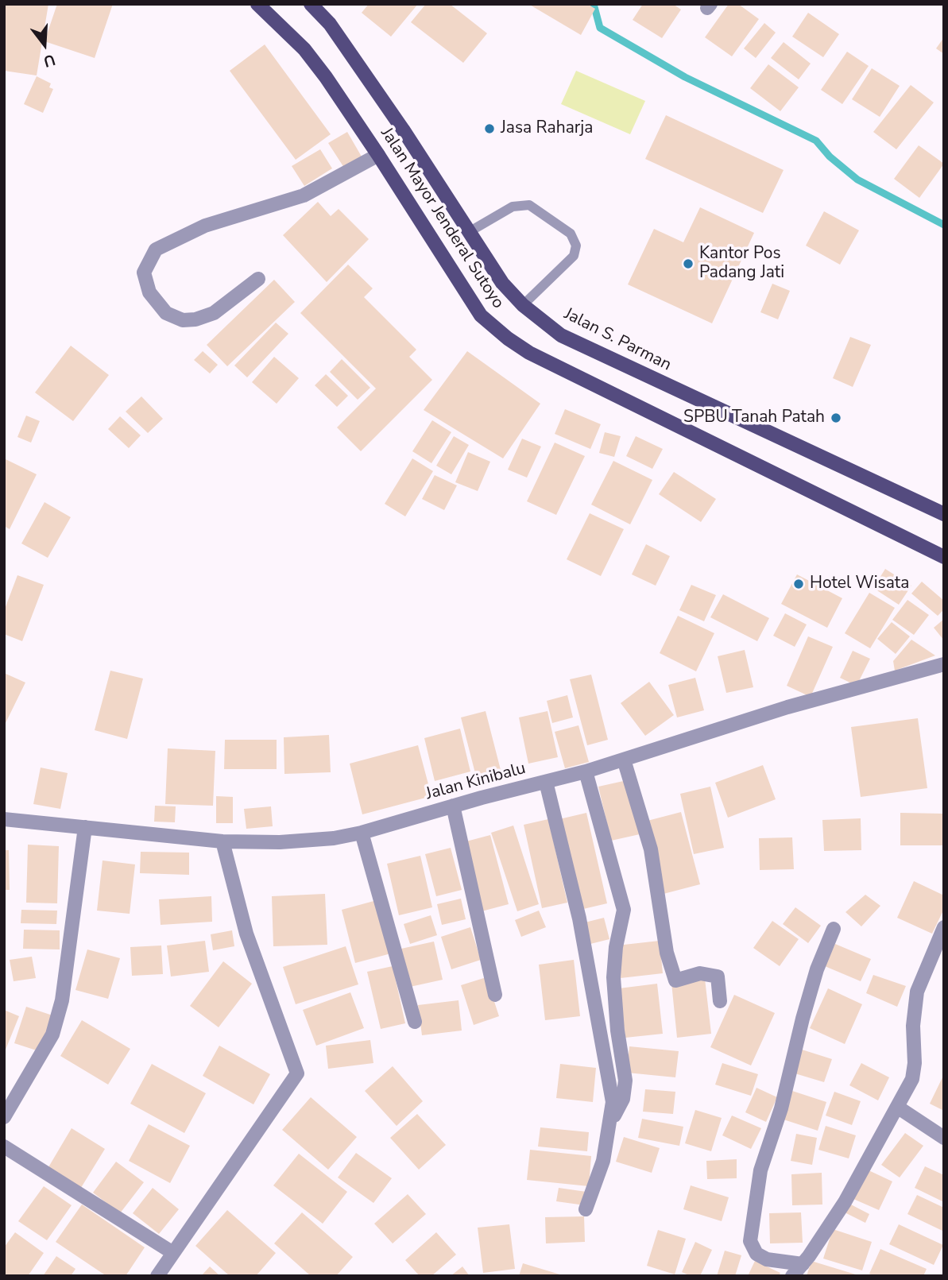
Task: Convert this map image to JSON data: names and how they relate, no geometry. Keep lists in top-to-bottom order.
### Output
{
  "streets": {
    "main road": ["Jalan Mayor Jenderal Sutoyo", "Jalan S. Parman"],
    "street": ["Jalan Kinibalu"]
  },
  "places": [
    "Jasa Raharja",
    "Kantor Pos Padang Jati",
    "SPBU Tanah Patah",
    "Hotel Wisata"
  ],
  "north": "bottom"
}
